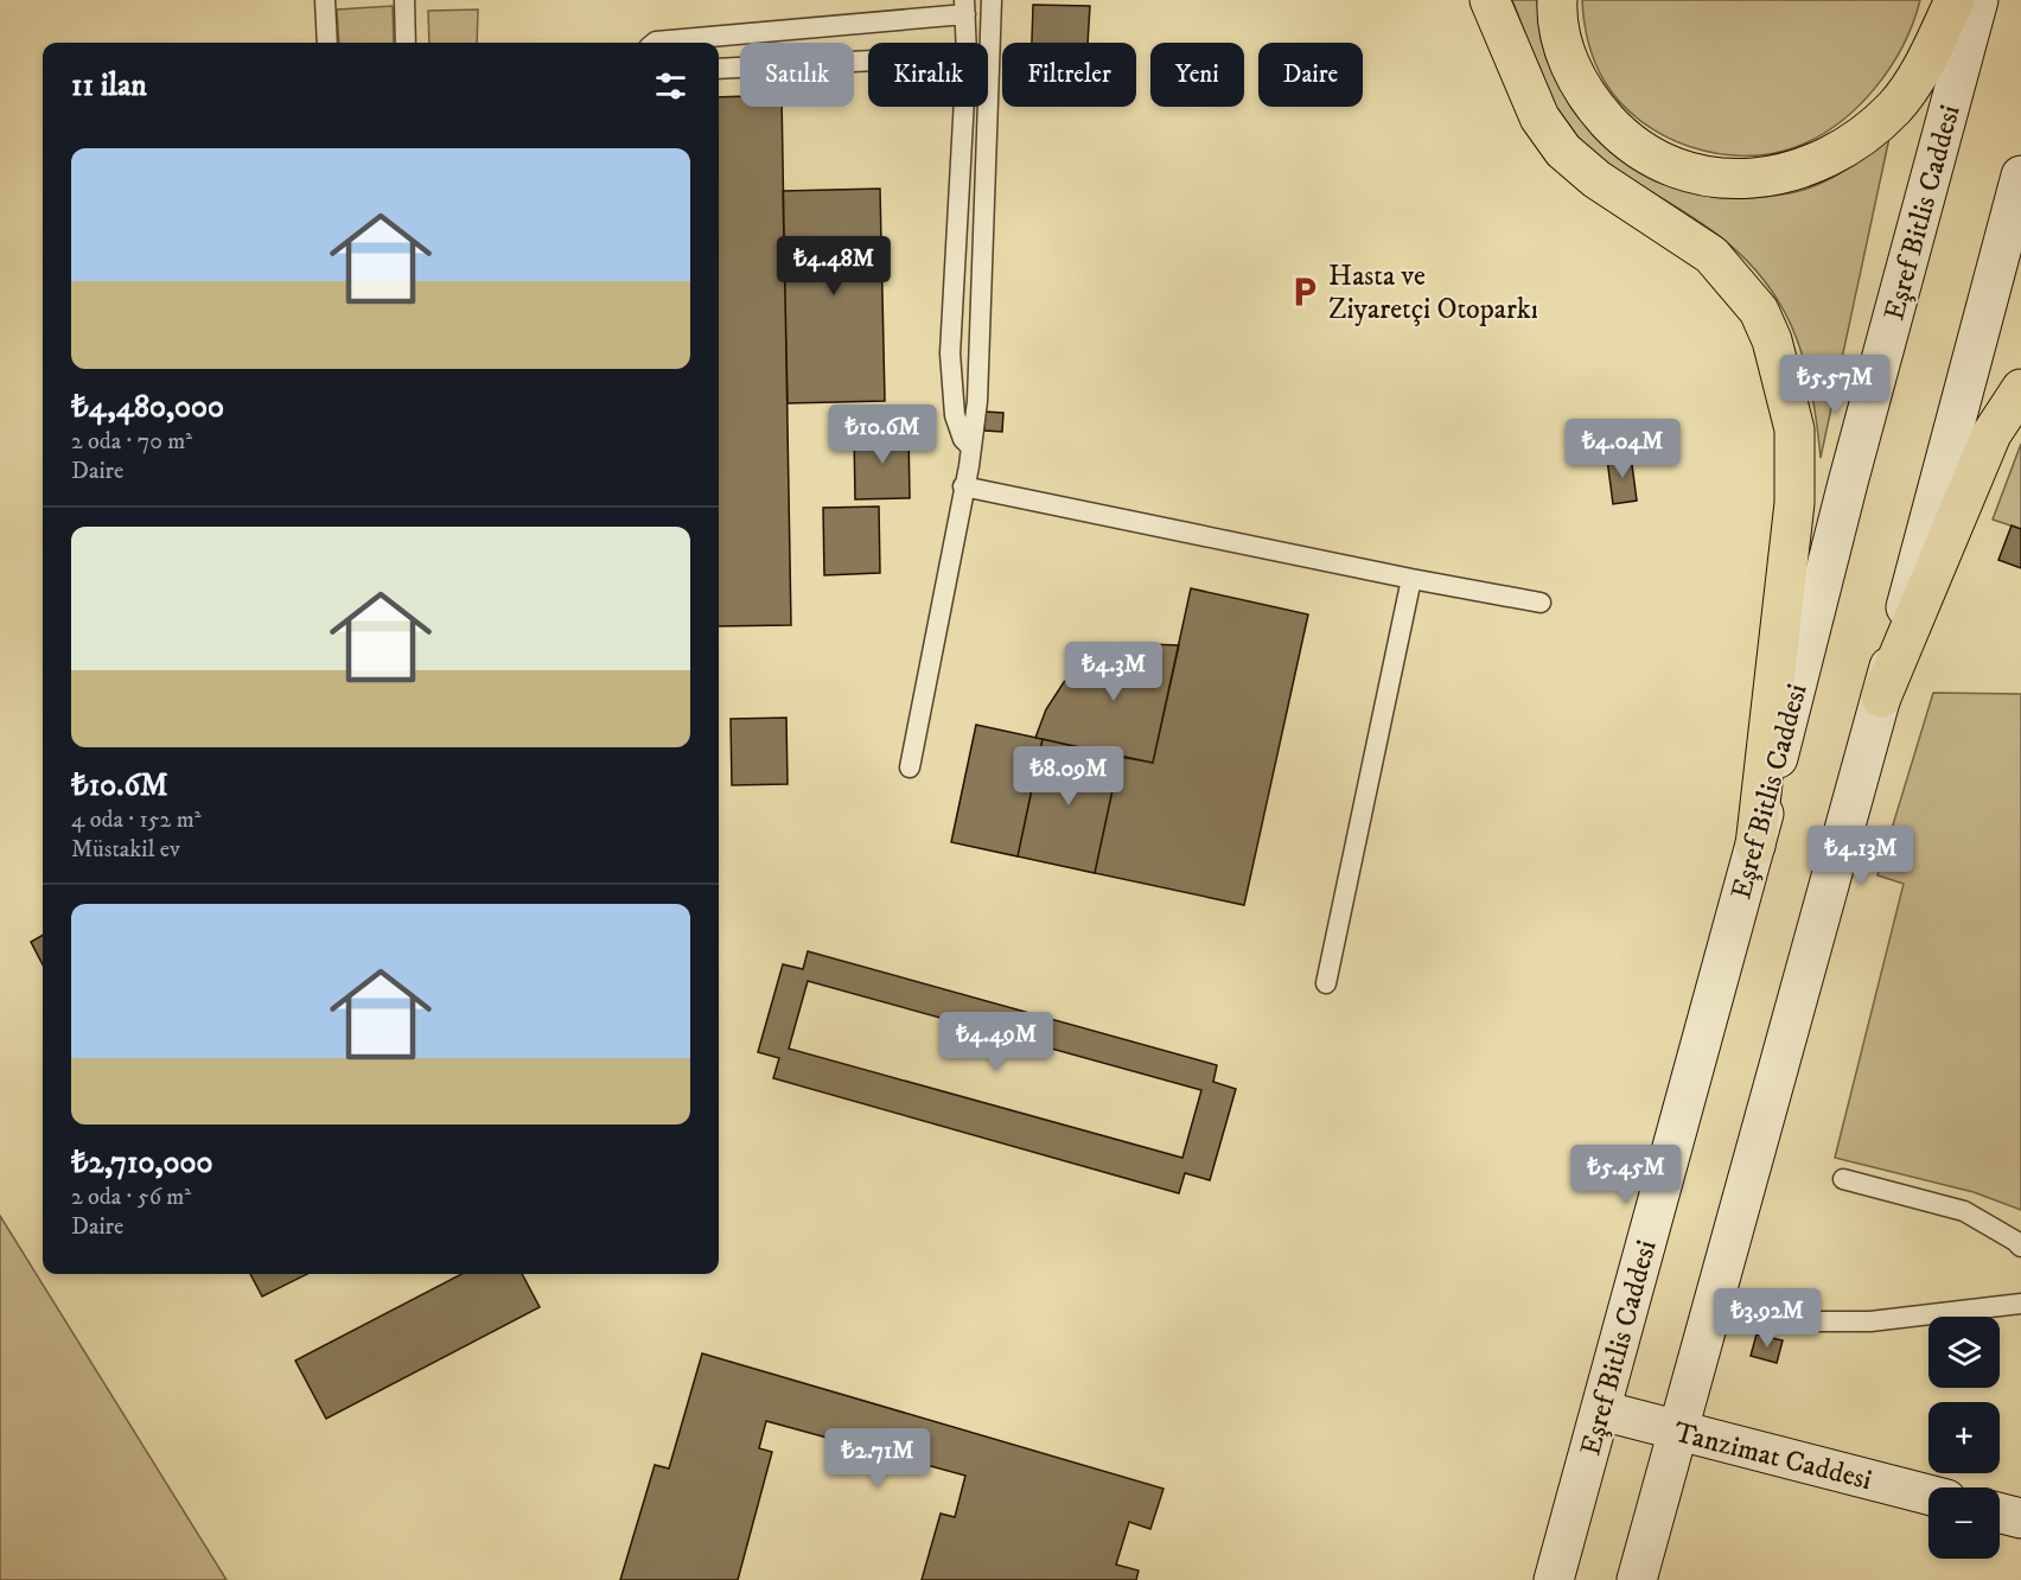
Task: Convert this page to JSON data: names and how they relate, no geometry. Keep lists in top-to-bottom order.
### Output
{
  "streets": {
    "main road": ["Eşref Bitlis Caddesi", "Tanzimat Caddesi"]
  },
  "crossings": [
    ["Eşref Bitlis Caddesi", "Tanzimat Caddesi"]
  ],
  "places": {
    "parking": ["Hasta ve Ziyaretçi Otoparkı"]
  },
  "page": {
    "chip": [
      "Satılık",
      "Kiralık",
      "Filtreler",
      "Yeni",
      "Daire"
    ],
    "heading": "11 ilan",
    "list": [
      {
        "name": "₺4,480,000",
        "note": "2 oda · 70 m² · Daire"
      },
      {
        "name": "₺10.6M",
        "note": "4 oda · 152 m² · Müstakil ev"
      },
      {
        "name": "₺2,710,000",
        "note": "2 oda · 56 m² · Daire"
      }
    ],
    "price": [
      "₺4.48M",
      "₺5.57M",
      "₺10.6M",
      "₺4.04M",
      "₺4.3M",
      "₺8.09M",
      "₺4.13M",
      "₺4.49M",
      "₺5.45M",
      "₺3.92M",
      "₺2.71M"
    ],
    "map_buttons": ["+", "−"]
  }
}
